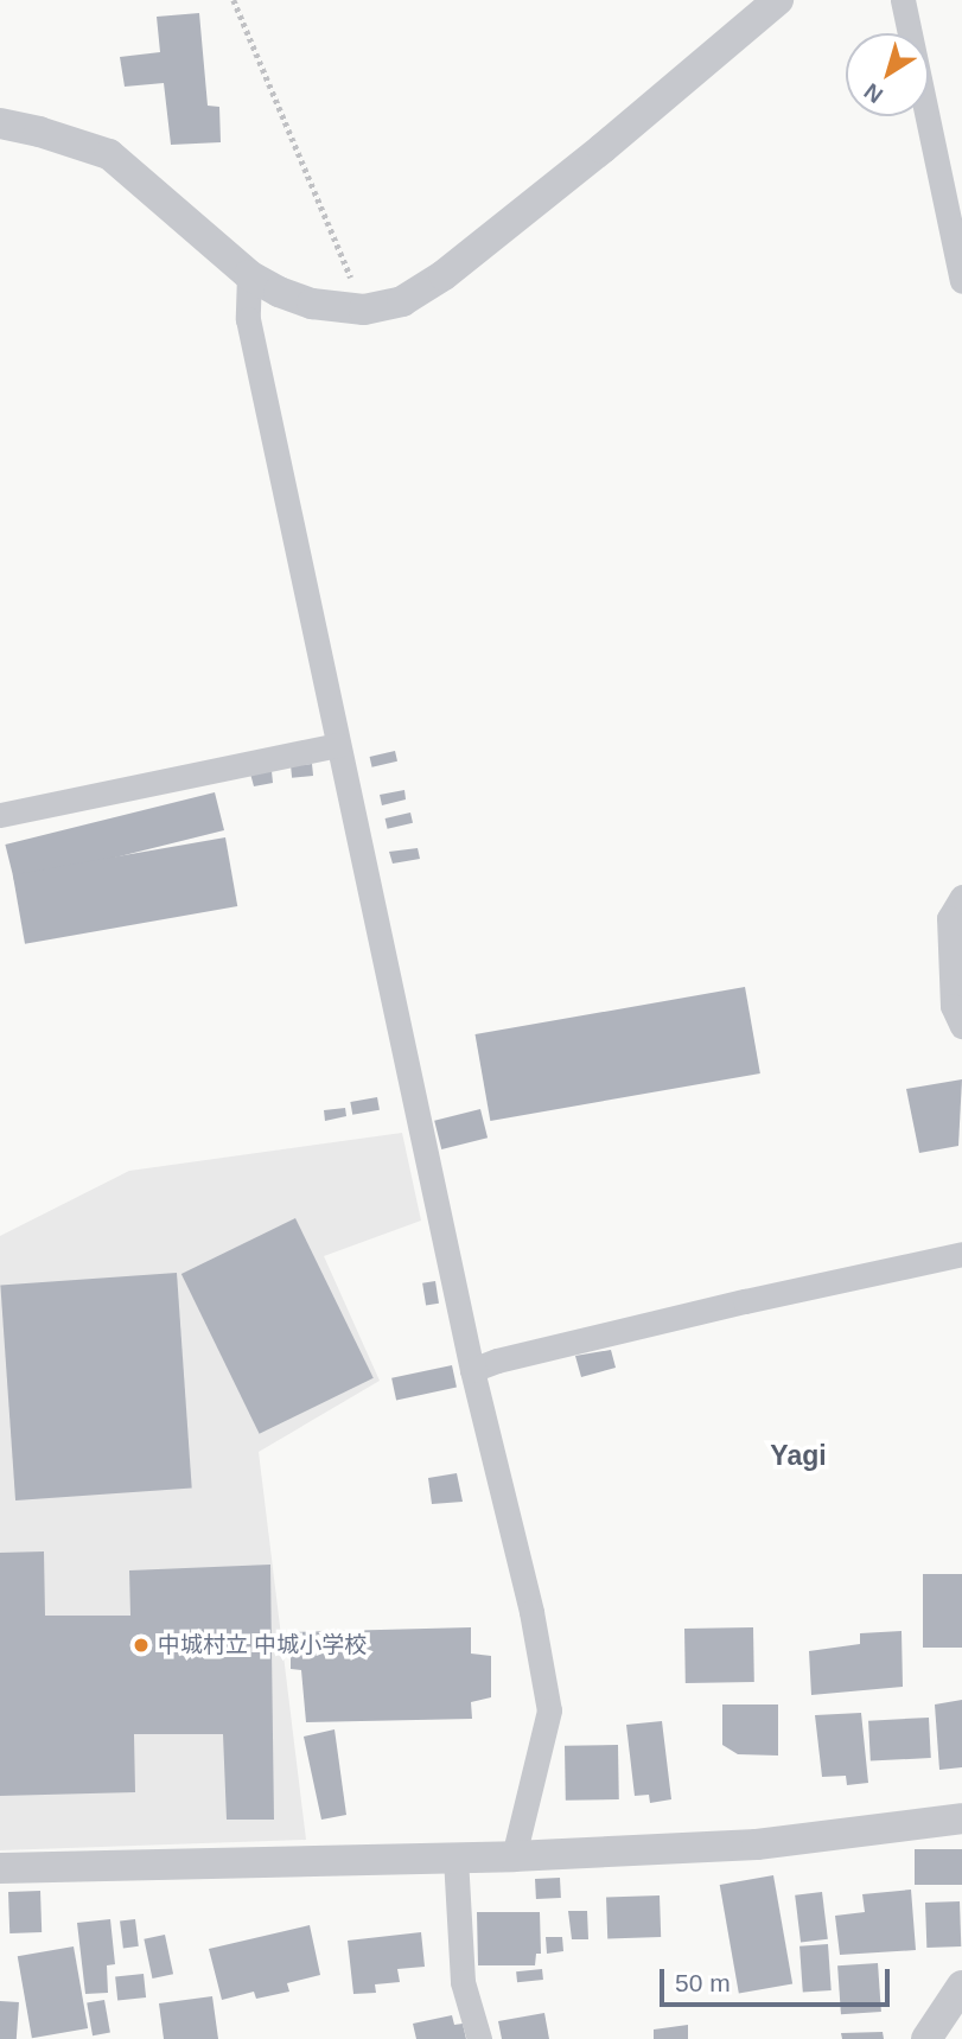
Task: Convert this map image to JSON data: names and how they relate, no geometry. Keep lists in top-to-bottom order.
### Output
{
  "districts": ["Yagi"],
  "places": ["中城村立 中城小学校"],
  "scale_bar": "50 m",
  "north": "bottom left"
}
